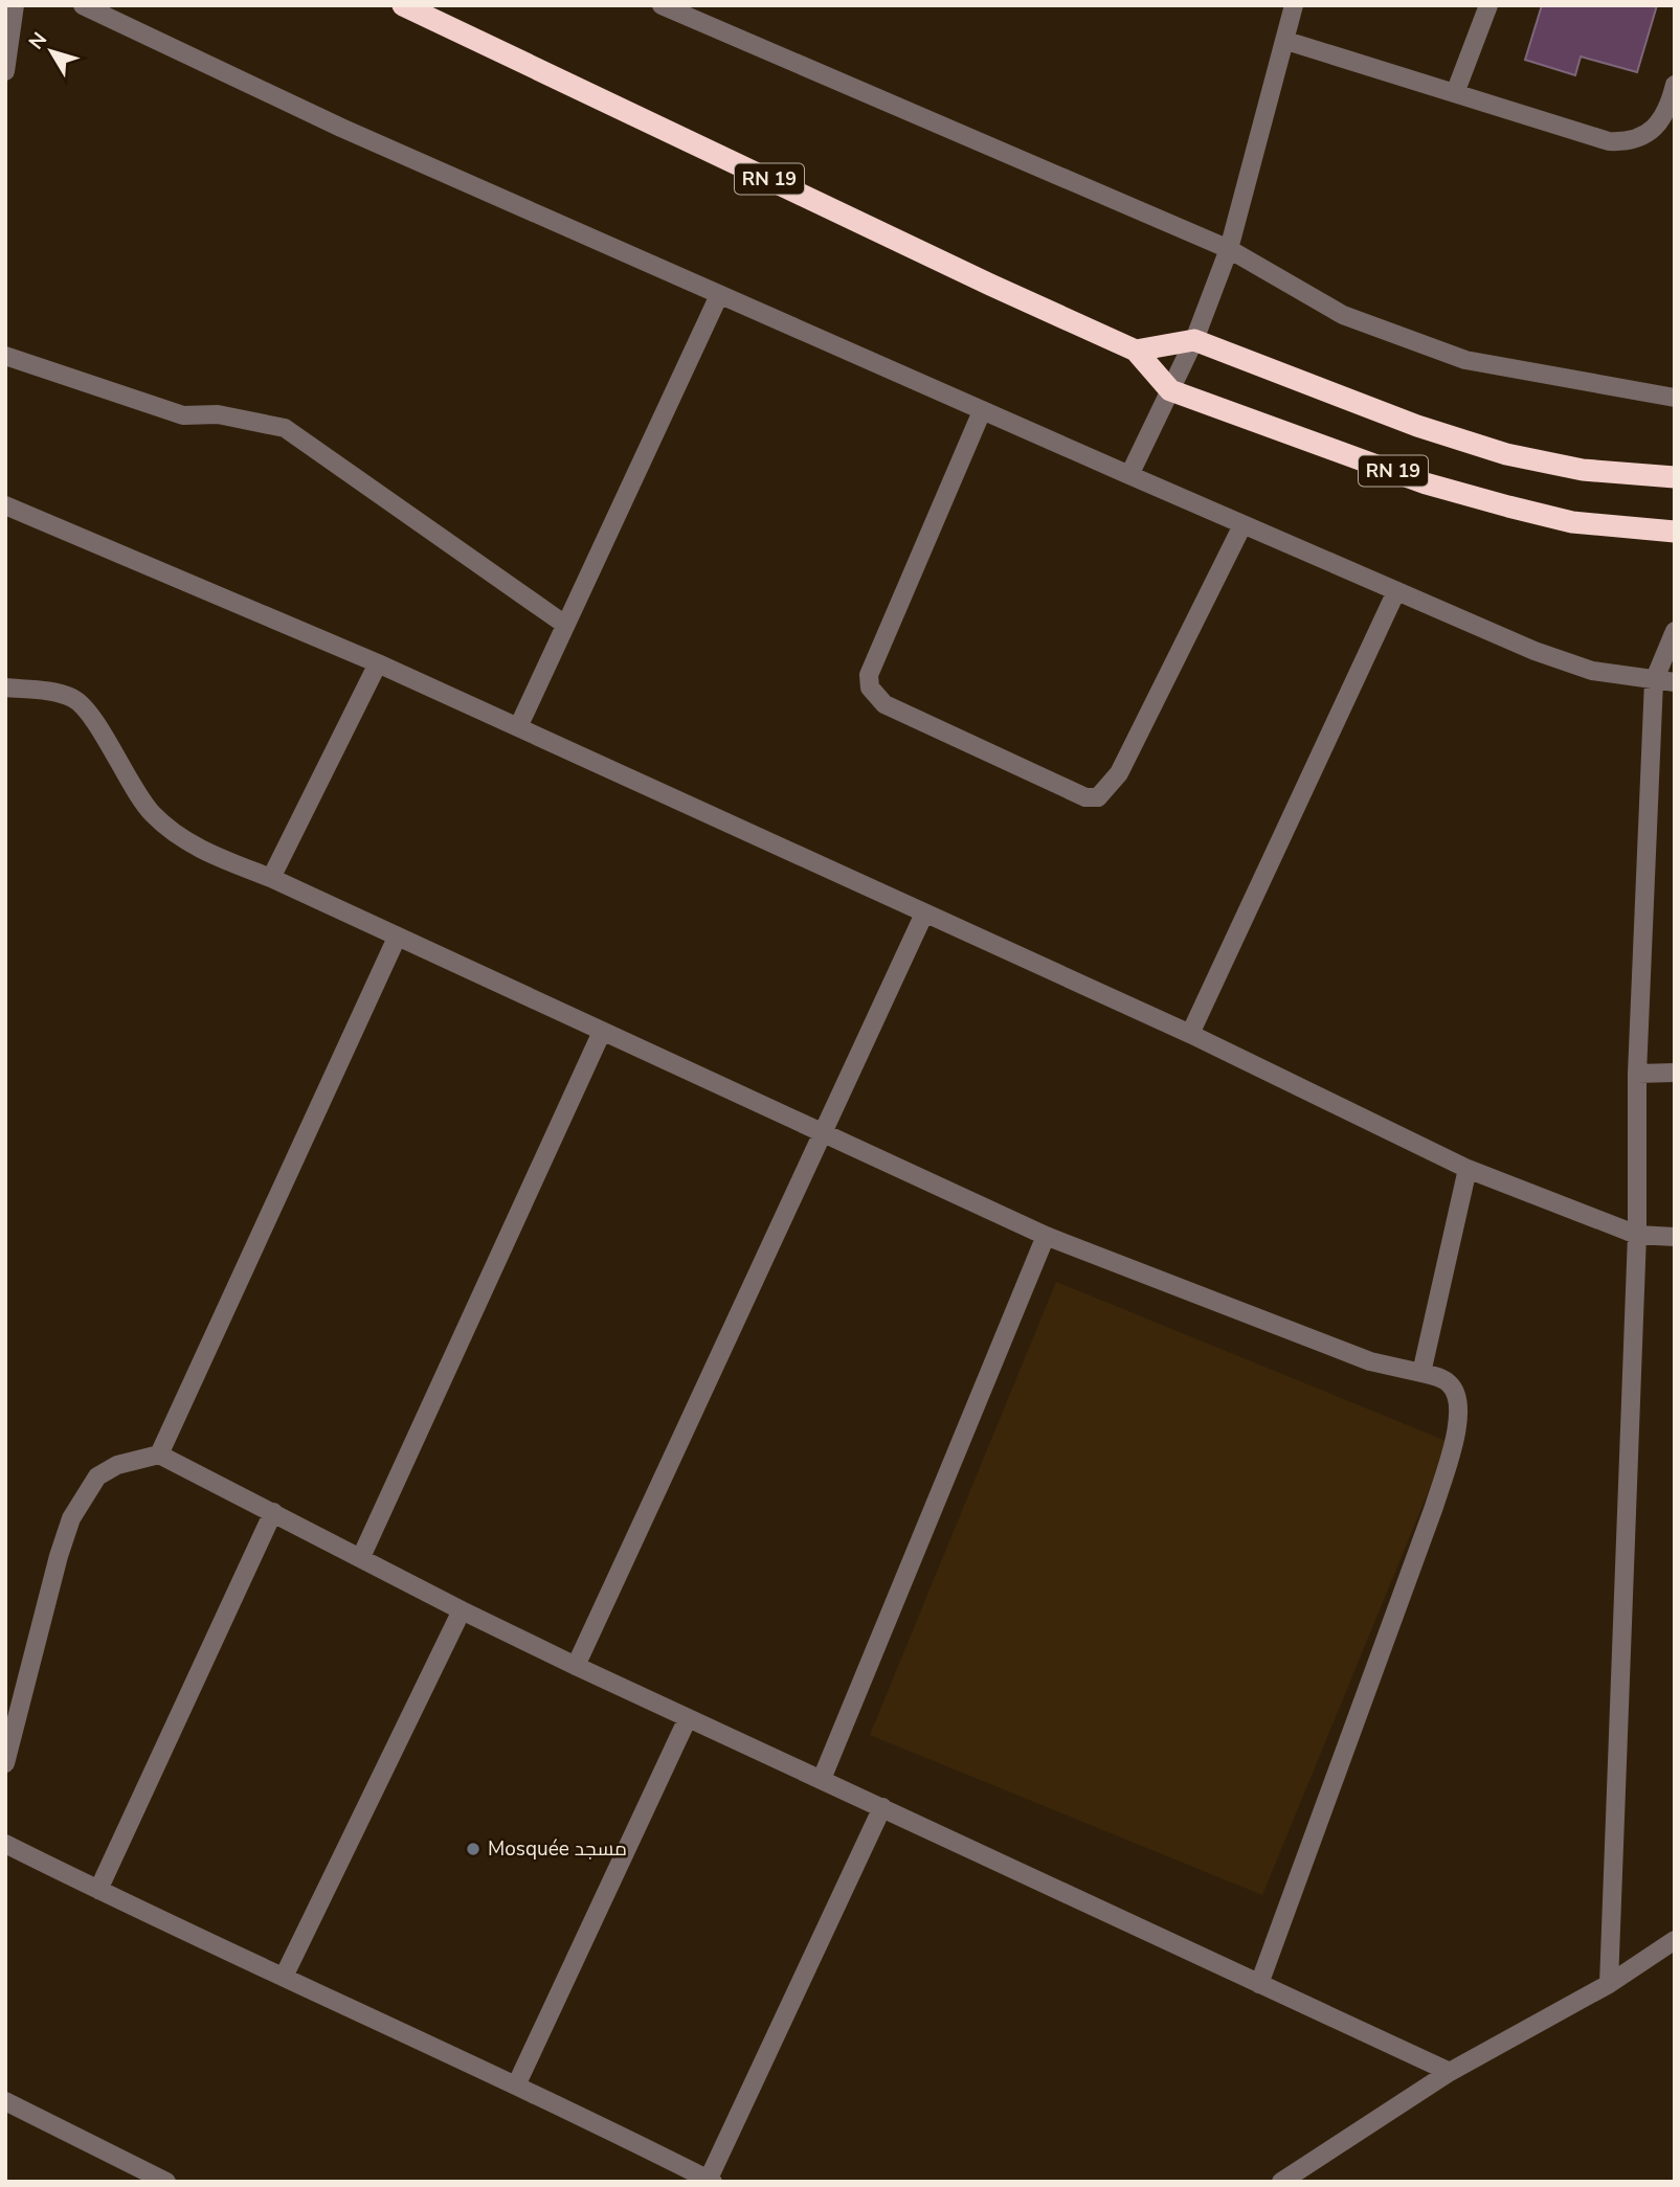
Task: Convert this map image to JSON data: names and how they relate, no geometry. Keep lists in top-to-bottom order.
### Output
{
  "streets": {
    "highway": ["RN 19"]
  },
  "places": ["Mosquée مسجد"],
  "north": "top left"
}
